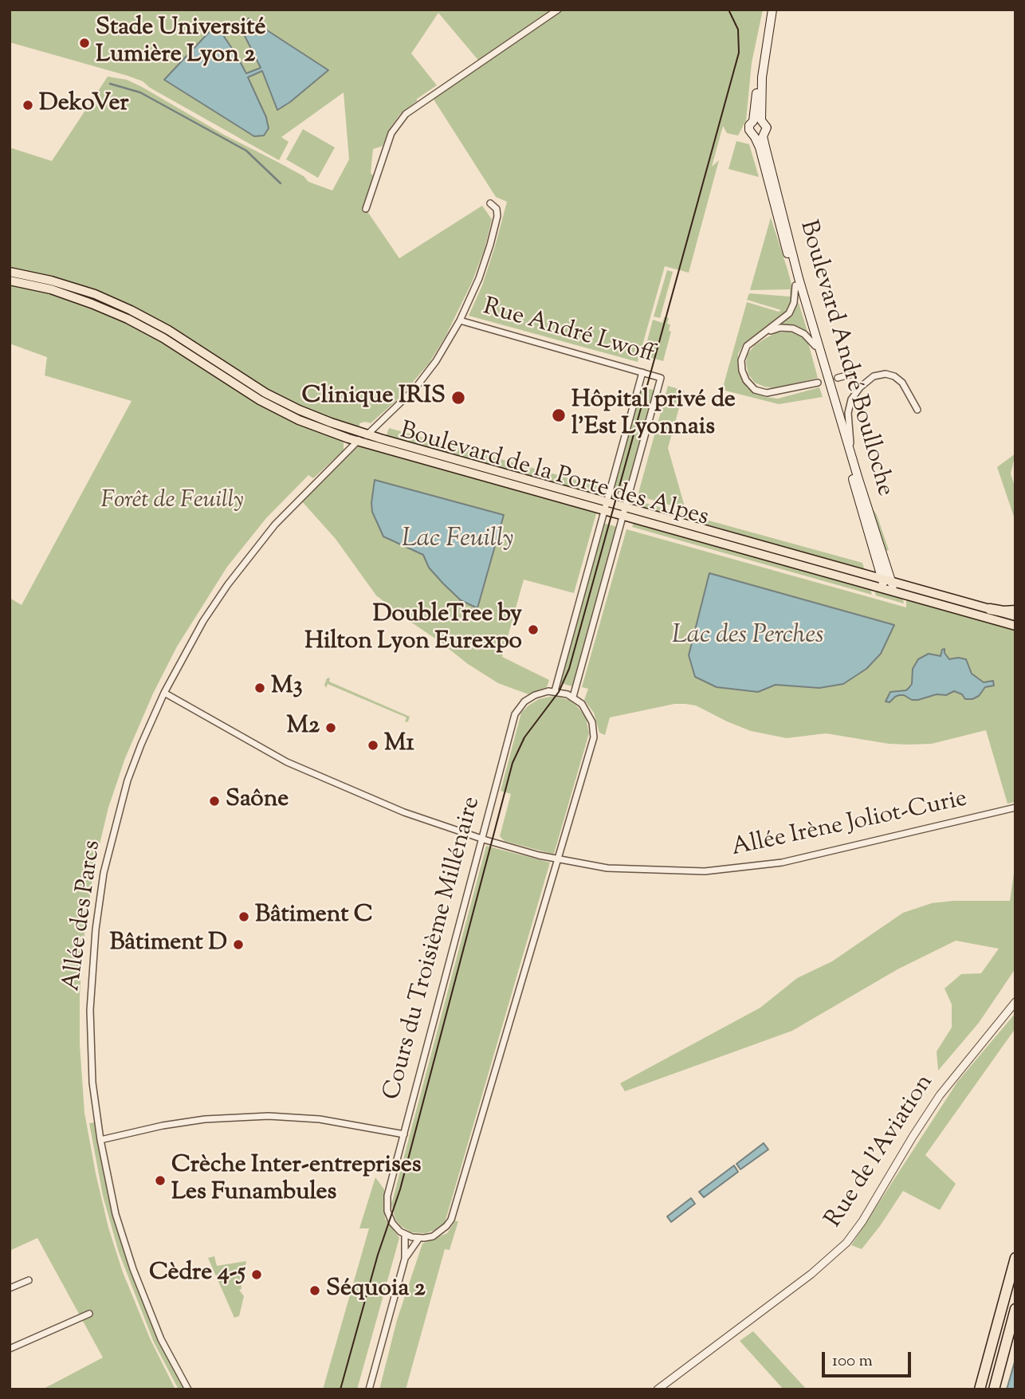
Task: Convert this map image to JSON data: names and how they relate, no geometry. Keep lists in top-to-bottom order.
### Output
{
  "streets": {
    "main road": ["Boulevard André Boulloche", "Boulevard de la Porte des Alpes"],
    "street": [
      "Rue André Lwoff",
      "Allée Irène Joliot-Curie",
      "Allée des Parcs",
      "Cours du Troisième Millénaire",
      "Rue de l'Aviation"
    ]
  },
  "crossings": [
    ["Rue André Lwoff", "Boulevard de la Porte des Alpes"],
    ["Boulevard André Boulloche", "Boulevard de la Porte des Alpes"],
    ["Boulevard de la Porte des Alpes", "Allée des Parcs"],
    ["Allée Irène Joliot-Curie", "Allée des Parcs"],
    ["Allée Irène Joliot-Curie", "Cours du Troisième Millénaire"]
  ],
  "water": ["Lac Feuilly", "Lac des Perches"],
  "parks": ["Forêt de Feuilly"],
  "places": [
    "Stade Université Lumière Lyon 2",
    "DekoVer",
    "Clinique IRIS",
    "Hôpital privé de l'Est Lyonnais",
    "DoubleTree by Hilton Lyon Eurexpo",
    "M3",
    "M2",
    "M1",
    "Saône",
    "Bâtiment C",
    "Bâtiment D",
    "Crèche Inter-entreprises Les Funambules",
    "Cèdre 4-5",
    "Séquoia 2"
  ],
  "scale_bar": "100 m"
}
